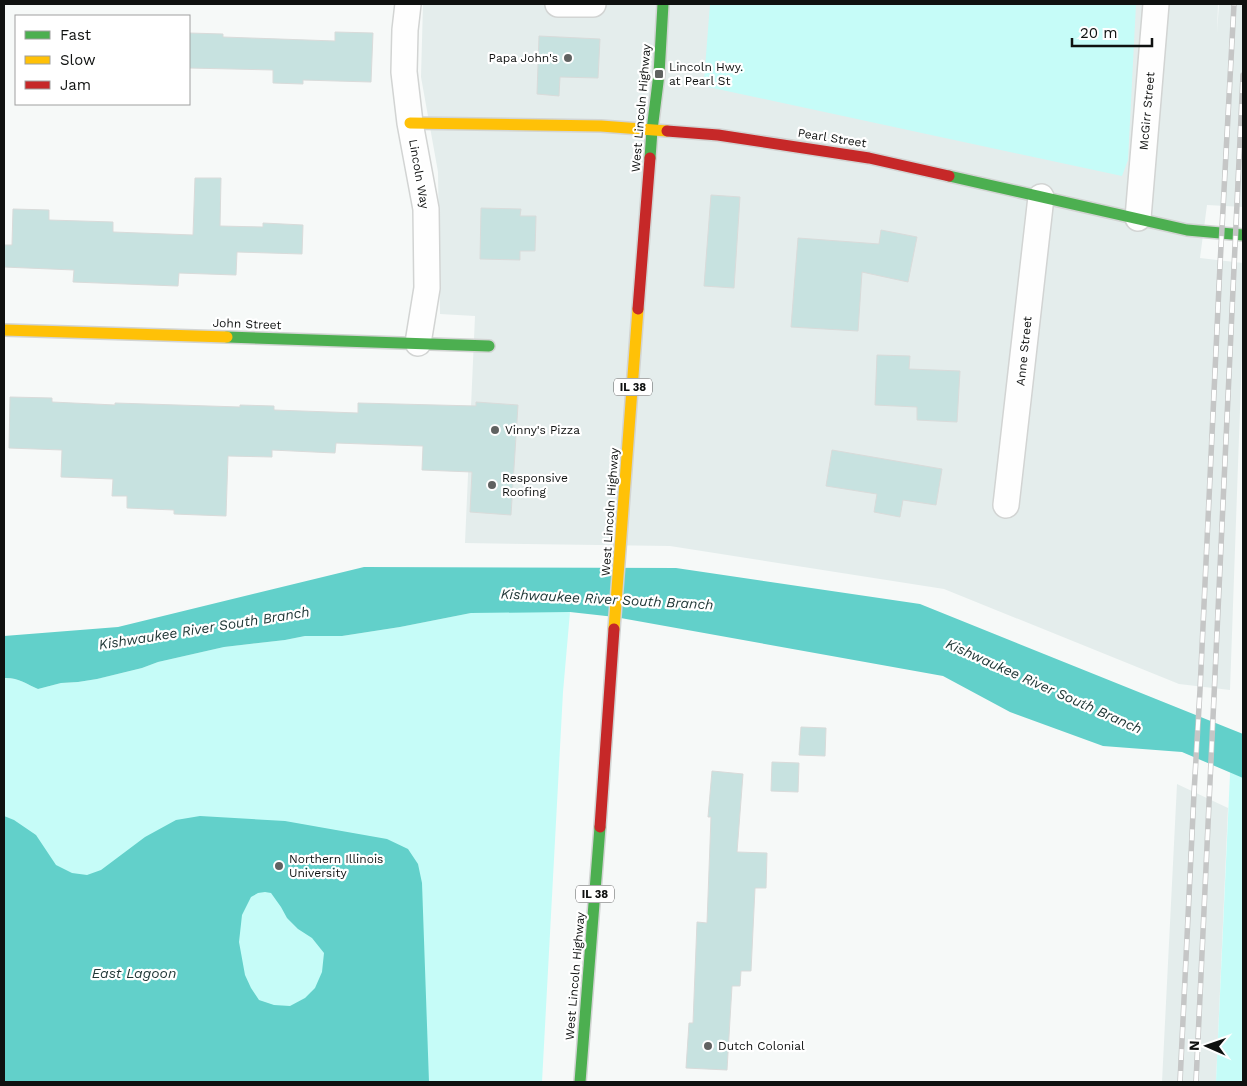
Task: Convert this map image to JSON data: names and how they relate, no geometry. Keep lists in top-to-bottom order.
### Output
{
  "streets": {
    "street": [
      "West Lincoln Highway",
      "McGirr Street",
      "Pearl Street",
      "Lincoln Way",
      "John Street",
      "Anne Street",
      "IL 38"
    ]
  },
  "crossings": [
    ["West Lincoln Highway", "Pearl Street"],
    ["McGirr Street", "Pearl Street"],
    ["Pearl Street", "Lincoln Way"],
    ["Pearl Street", "Anne Street"],
    ["Lincoln Way", "John Street"]
  ],
  "water": ["Kishwaukee River South Branch", "East Lagoon"],
  "places": {
    "other": [
      "Papa John's",
      "Vinny's Pizza",
      "Responsive Roofing",
      "Northern Illinois University",
      "Dutch Colonial"
    ],
    "transit": ["Lincoln Hwy. at Pearl St"]
  },
  "legend": ["Fast", "Slow", "Jam"],
  "scale_bar": "20 m",
  "north": "left"
}
